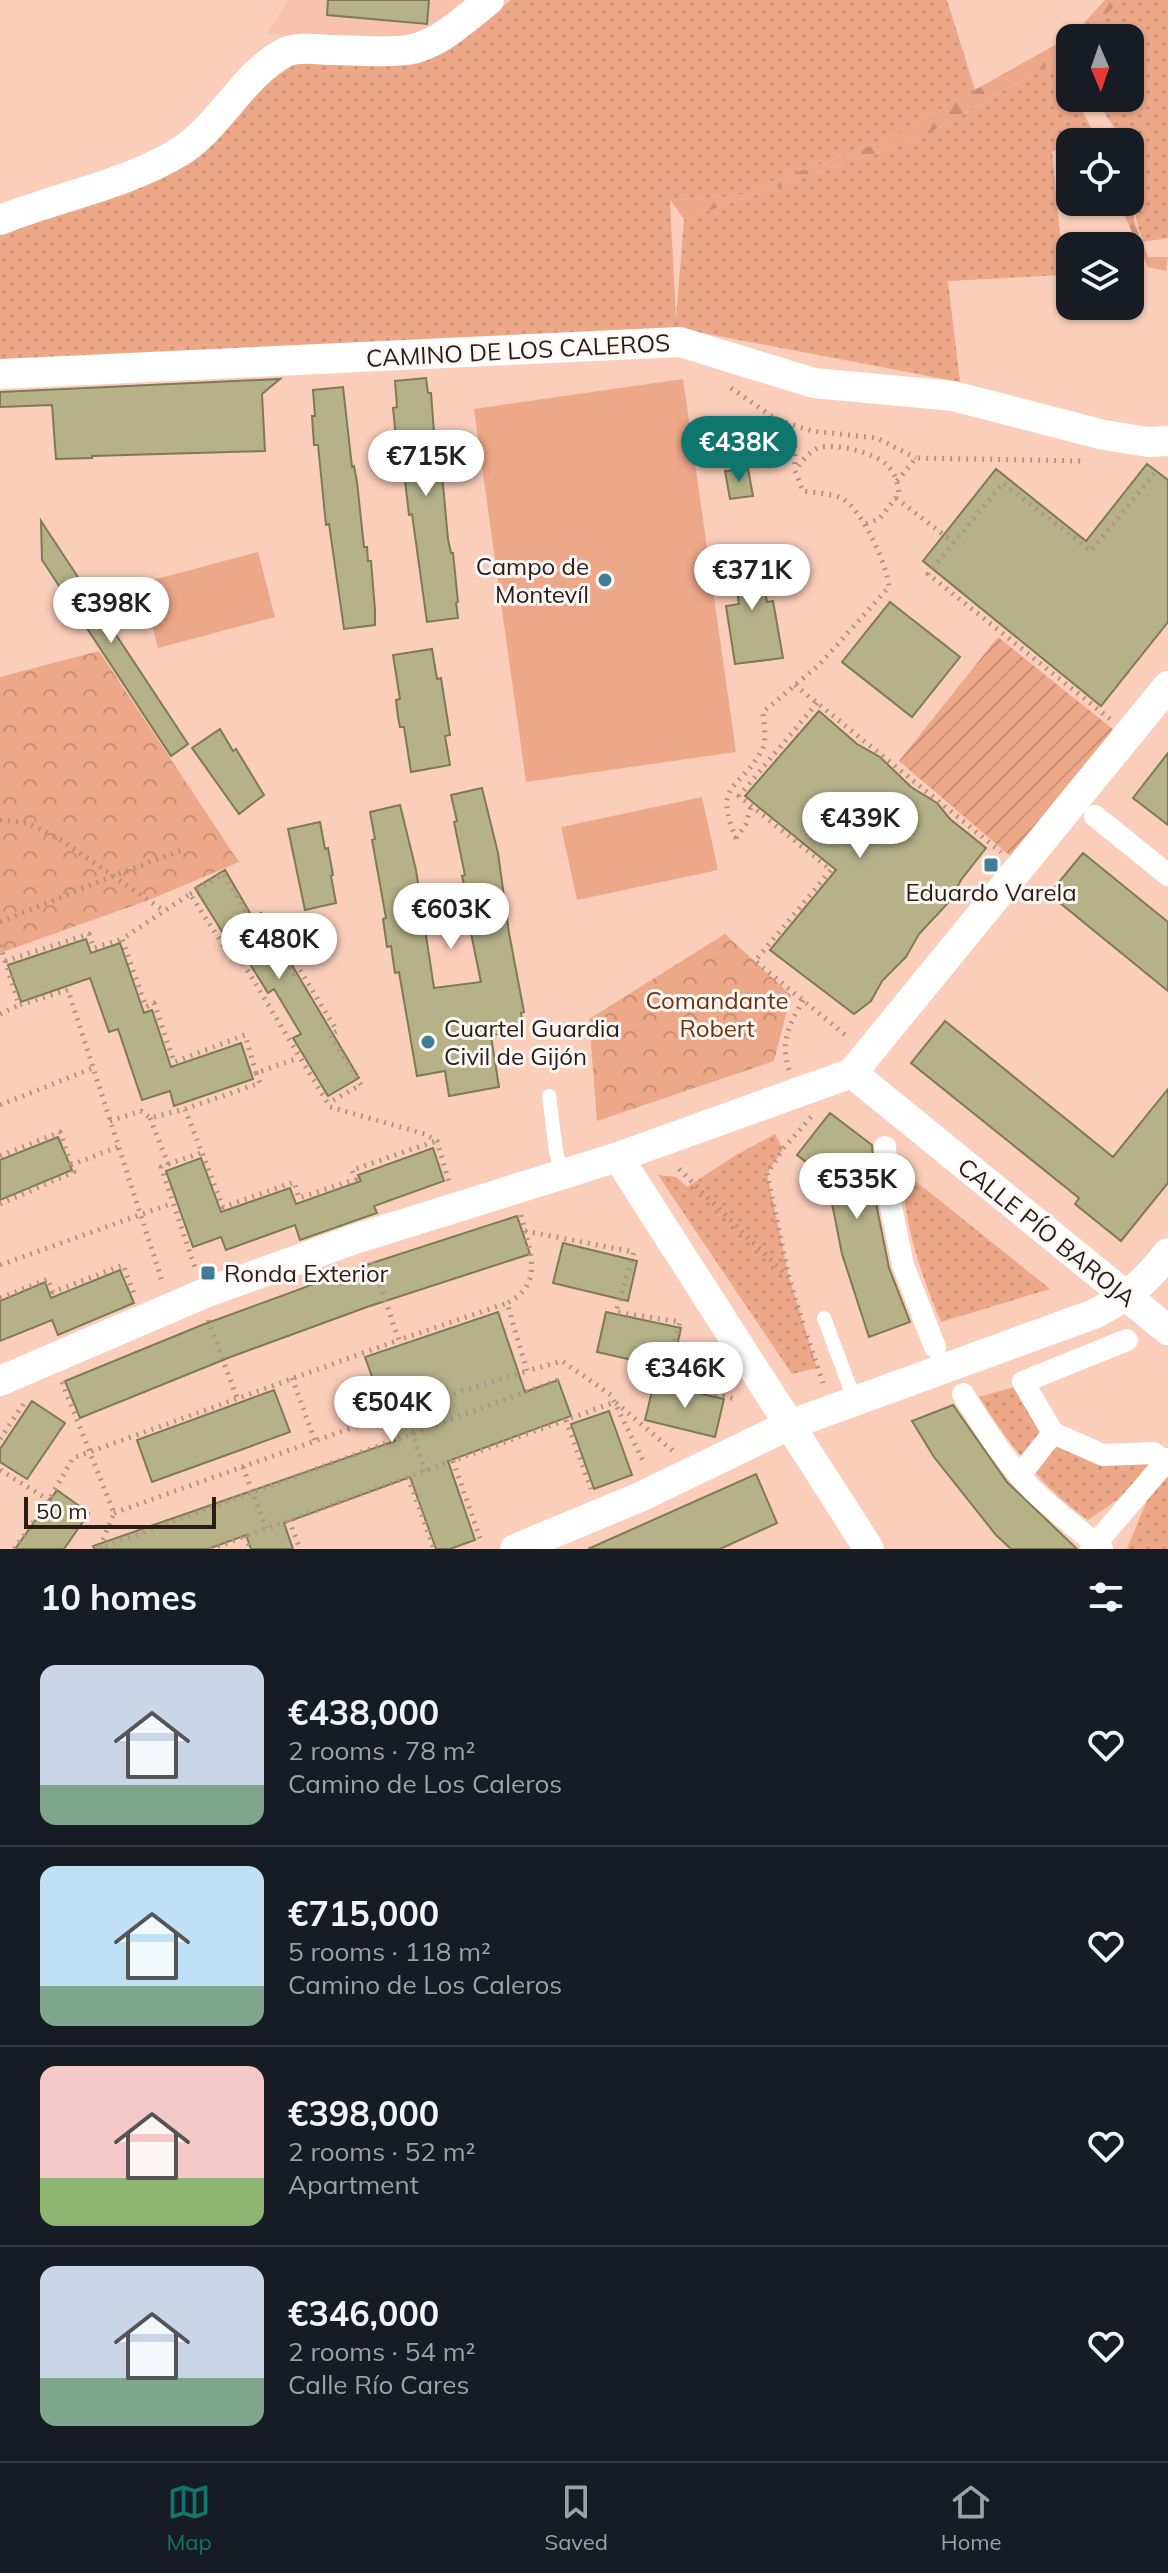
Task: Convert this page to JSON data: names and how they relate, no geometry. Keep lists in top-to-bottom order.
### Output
{
  "streets": {
    "street": ["CAMINO DE LOS CALEROS", "CALLE PÍO BAROJA"]
  },
  "parks": ["Comandante Robert"],
  "places": {
    "other": ["Campo de Montevíl", "Cuartel Guardia Civil de Gijón"],
    "transit": ["Eduardo Varela", "Ronda Exterior"]
  },
  "scale_bar": "50 m",
  "north": "bottom",
  "page": {
    "price": [
      "€438K",
      "€715K",
      "€371K",
      "€398K",
      "€439K",
      "€603K",
      "€480K",
      "€535K",
      "€346K",
      "€504K"
    ],
    "scale": "50 m",
    "heading": "10 homes",
    "list": [
      {
        "name": "€438,000",
        "note": "2 rooms · 78 m² · Camino de Los Caleros"
      },
      {
        "name": "€715,000",
        "note": "5 rooms · 118 m² · Camino de Los Caleros"
      },
      {
        "name": "€398,000",
        "note": "2 rooms · 52 m² · Apartment"
      },
      {
        "name": "€346,000",
        "note": "2 rooms · 54 m² · Calle Río Cares"
      }
    ],
    "tabs": ["Map", "Saved", "Home"]
  }
}
